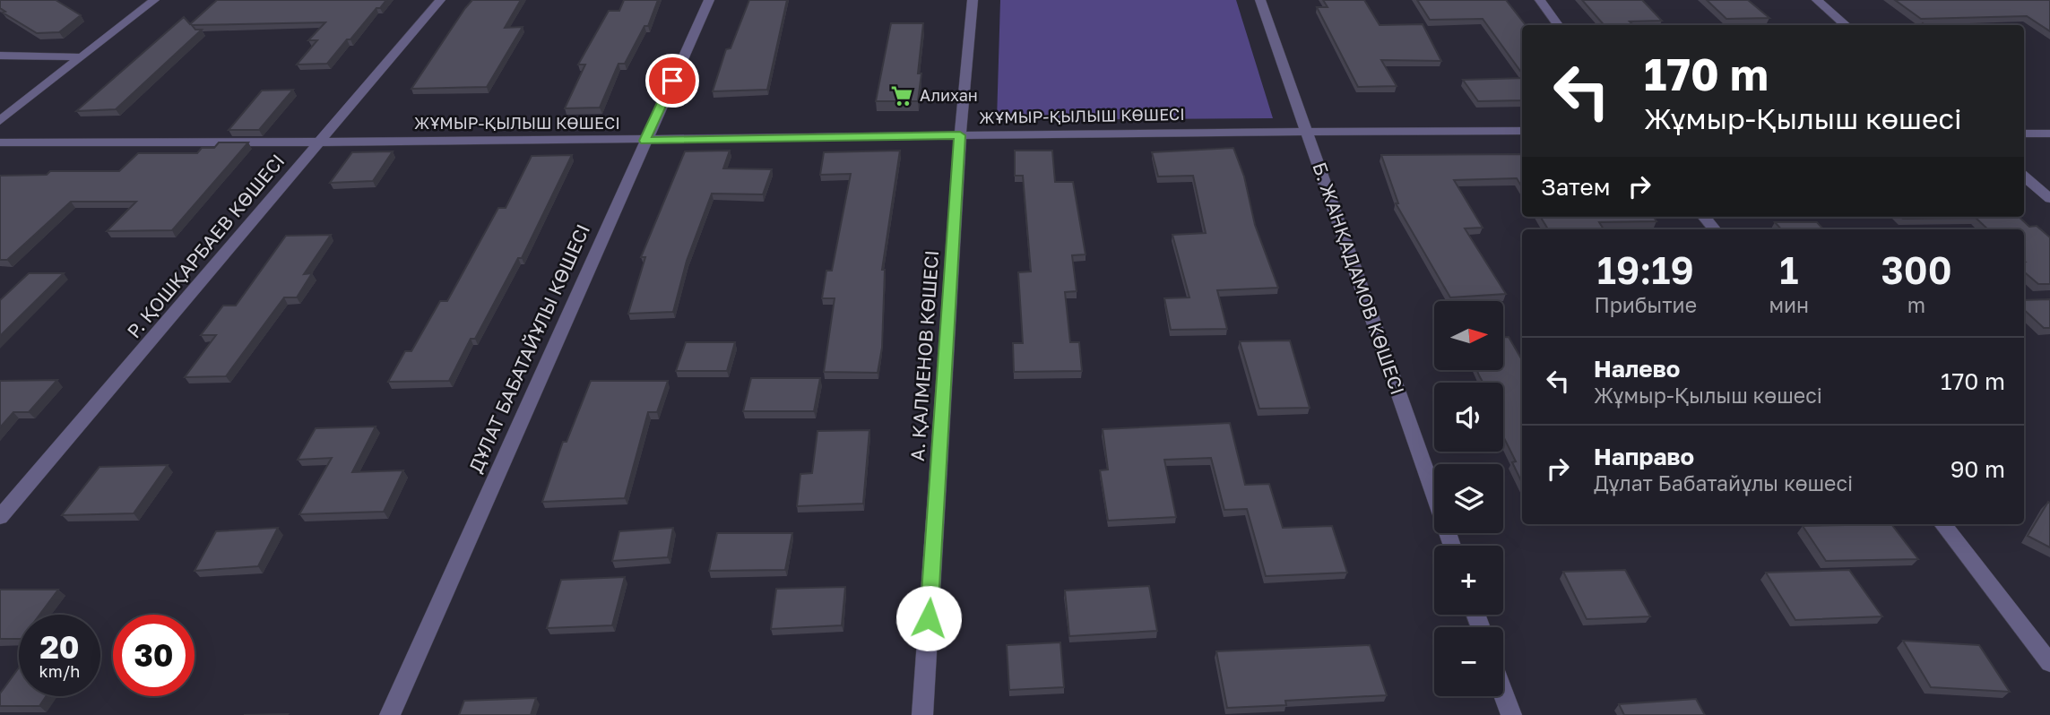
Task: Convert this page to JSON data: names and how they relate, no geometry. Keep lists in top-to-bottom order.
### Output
{
  "streets": {
    "street": [
      "ЖҰМЫР-ҚЫЛЫШ КӨШЕСІ",
      "Р. ҚОШҚАРБАЕВ КӨШЕСІ",
      "Б. ЖАНҚАДАМОВ КӨШЕСІ",
      "ДҰЛАТ БАБАТАЙҰЛЫ КӨШЕСІ",
      "А. ҚАЛМЕНОВ КӨШЕСІ"
    ]
  },
  "crossings": [
    ["ЖҰМЫР-ҚЫЛЫШ КӨШЕСІ", "Р. ҚОШҚАРБАЕВ КӨШЕСІ"],
    ["ЖҰМЫР-ҚЫЛЫШ КӨШЕСІ", "Б. ЖАНҚАДАМОВ КӨШЕСІ"],
    ["ЖҰМЫР-ҚЫЛЫШ КӨШЕСІ", "ДҰЛАТ БАБАТАЙҰЛЫ КӨШЕСІ"],
    ["ЖҰМЫР-ҚЫЛЫШ КӨШЕСІ", "А. ҚАЛМЕНОВ КӨШЕСІ"]
  ],
  "places": {
    "supermarket": ["Алихан"]
  },
  "north": "right",
  "page": {
    "turn": ["170 m", "Жұмыр-Қылыш көшесі"],
    "then": "Затем",
    "eta": [
      "19:19",
      "Прибытие",
      "1",
      "мин",
      "300",
      "m"
    ],
    "map_buttons": ["+", "−"],
    "list": [
      {
        "name": "Налево",
        "note": "Жұмыр-Қылыш көшесі",
        "value": "170 m"
      },
      {
        "name": "Направо",
        "note": "Дұлат Бабатайұлы көшесі",
        "value": "90 m"
      }
    ],
    "speed": "20 km/h",
    "limit": "30"
  }
}
